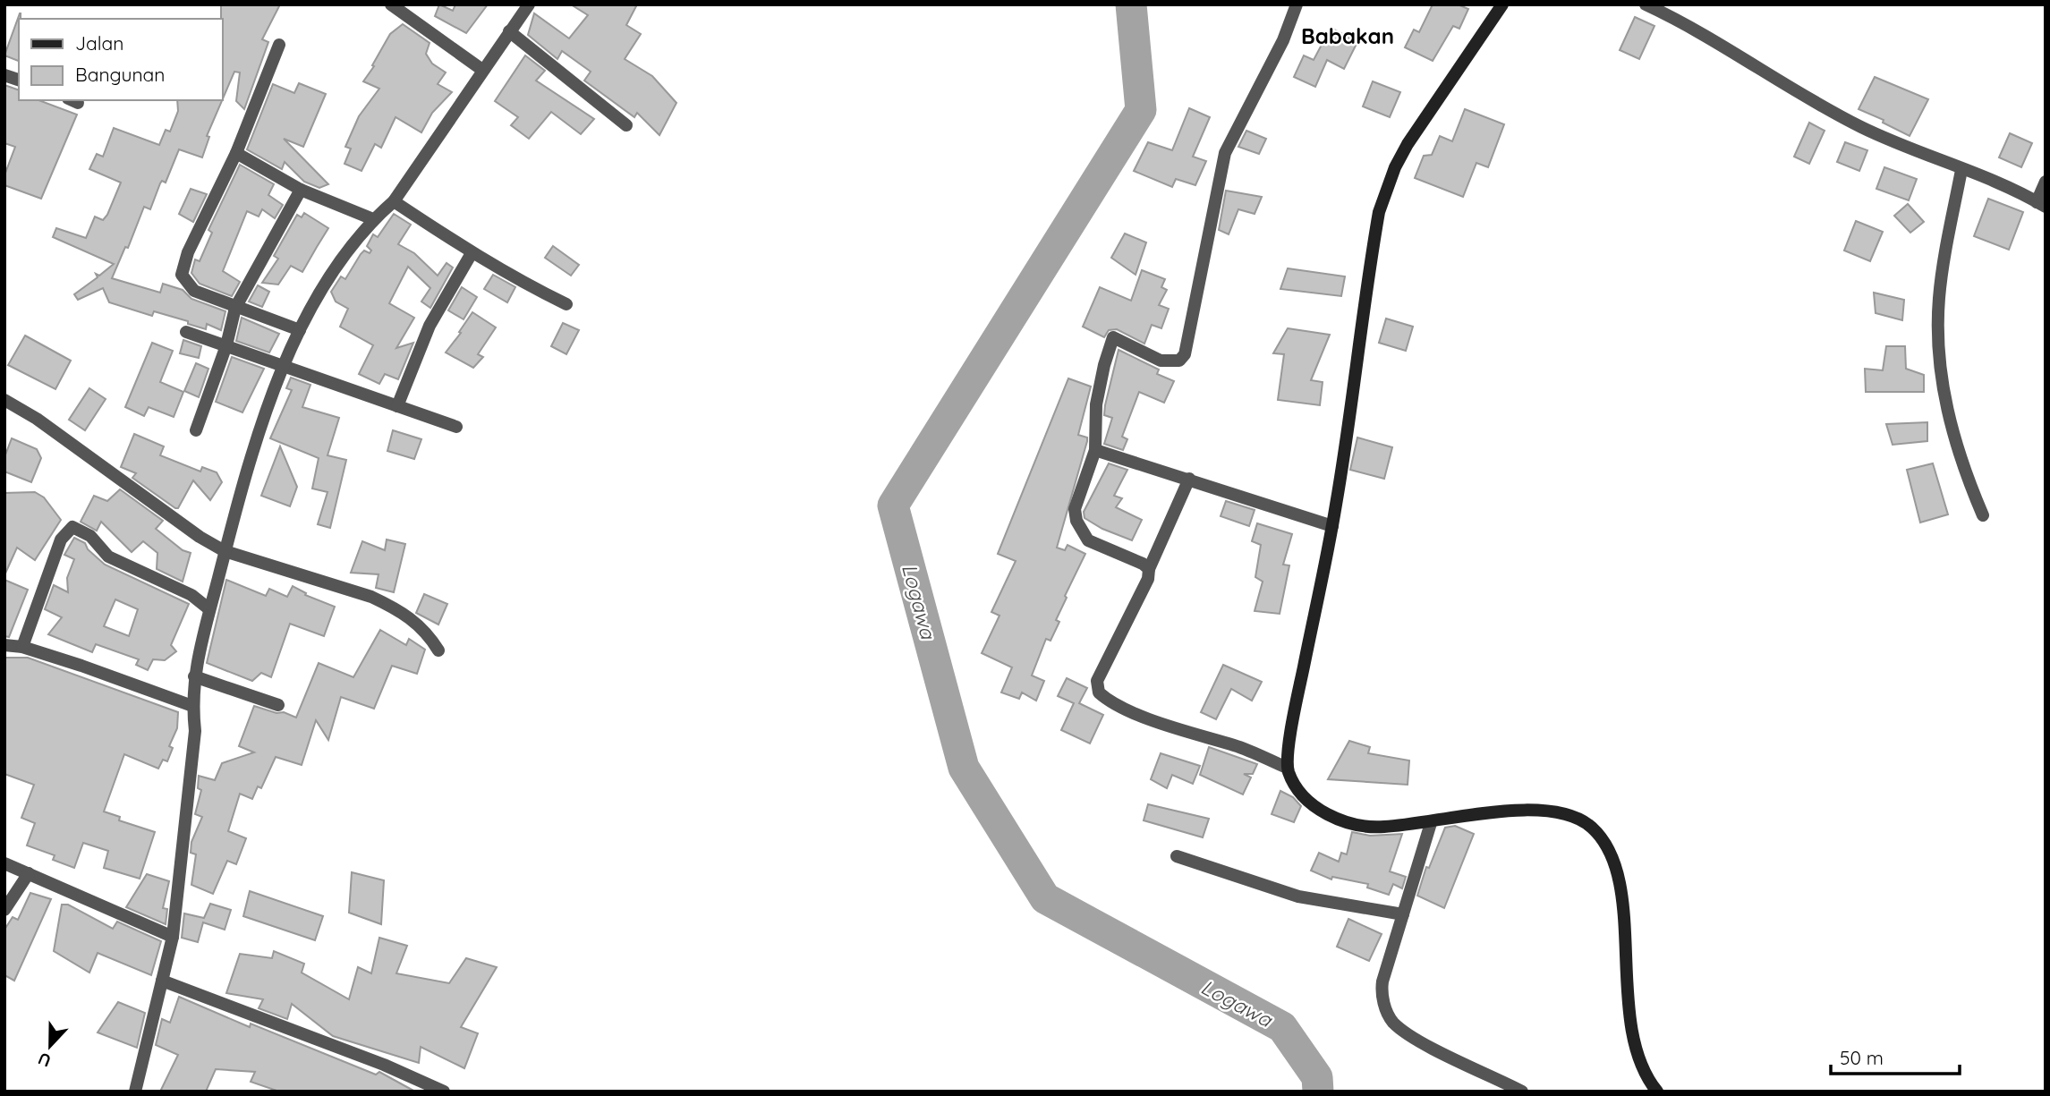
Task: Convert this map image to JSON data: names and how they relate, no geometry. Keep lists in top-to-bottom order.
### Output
{
  "districts": ["Babakan"],
  "water": ["Logawa"],
  "legend": ["Jalan", "Bangunan"],
  "scale_bar": "50 m",
  "north": "bottom"
}
